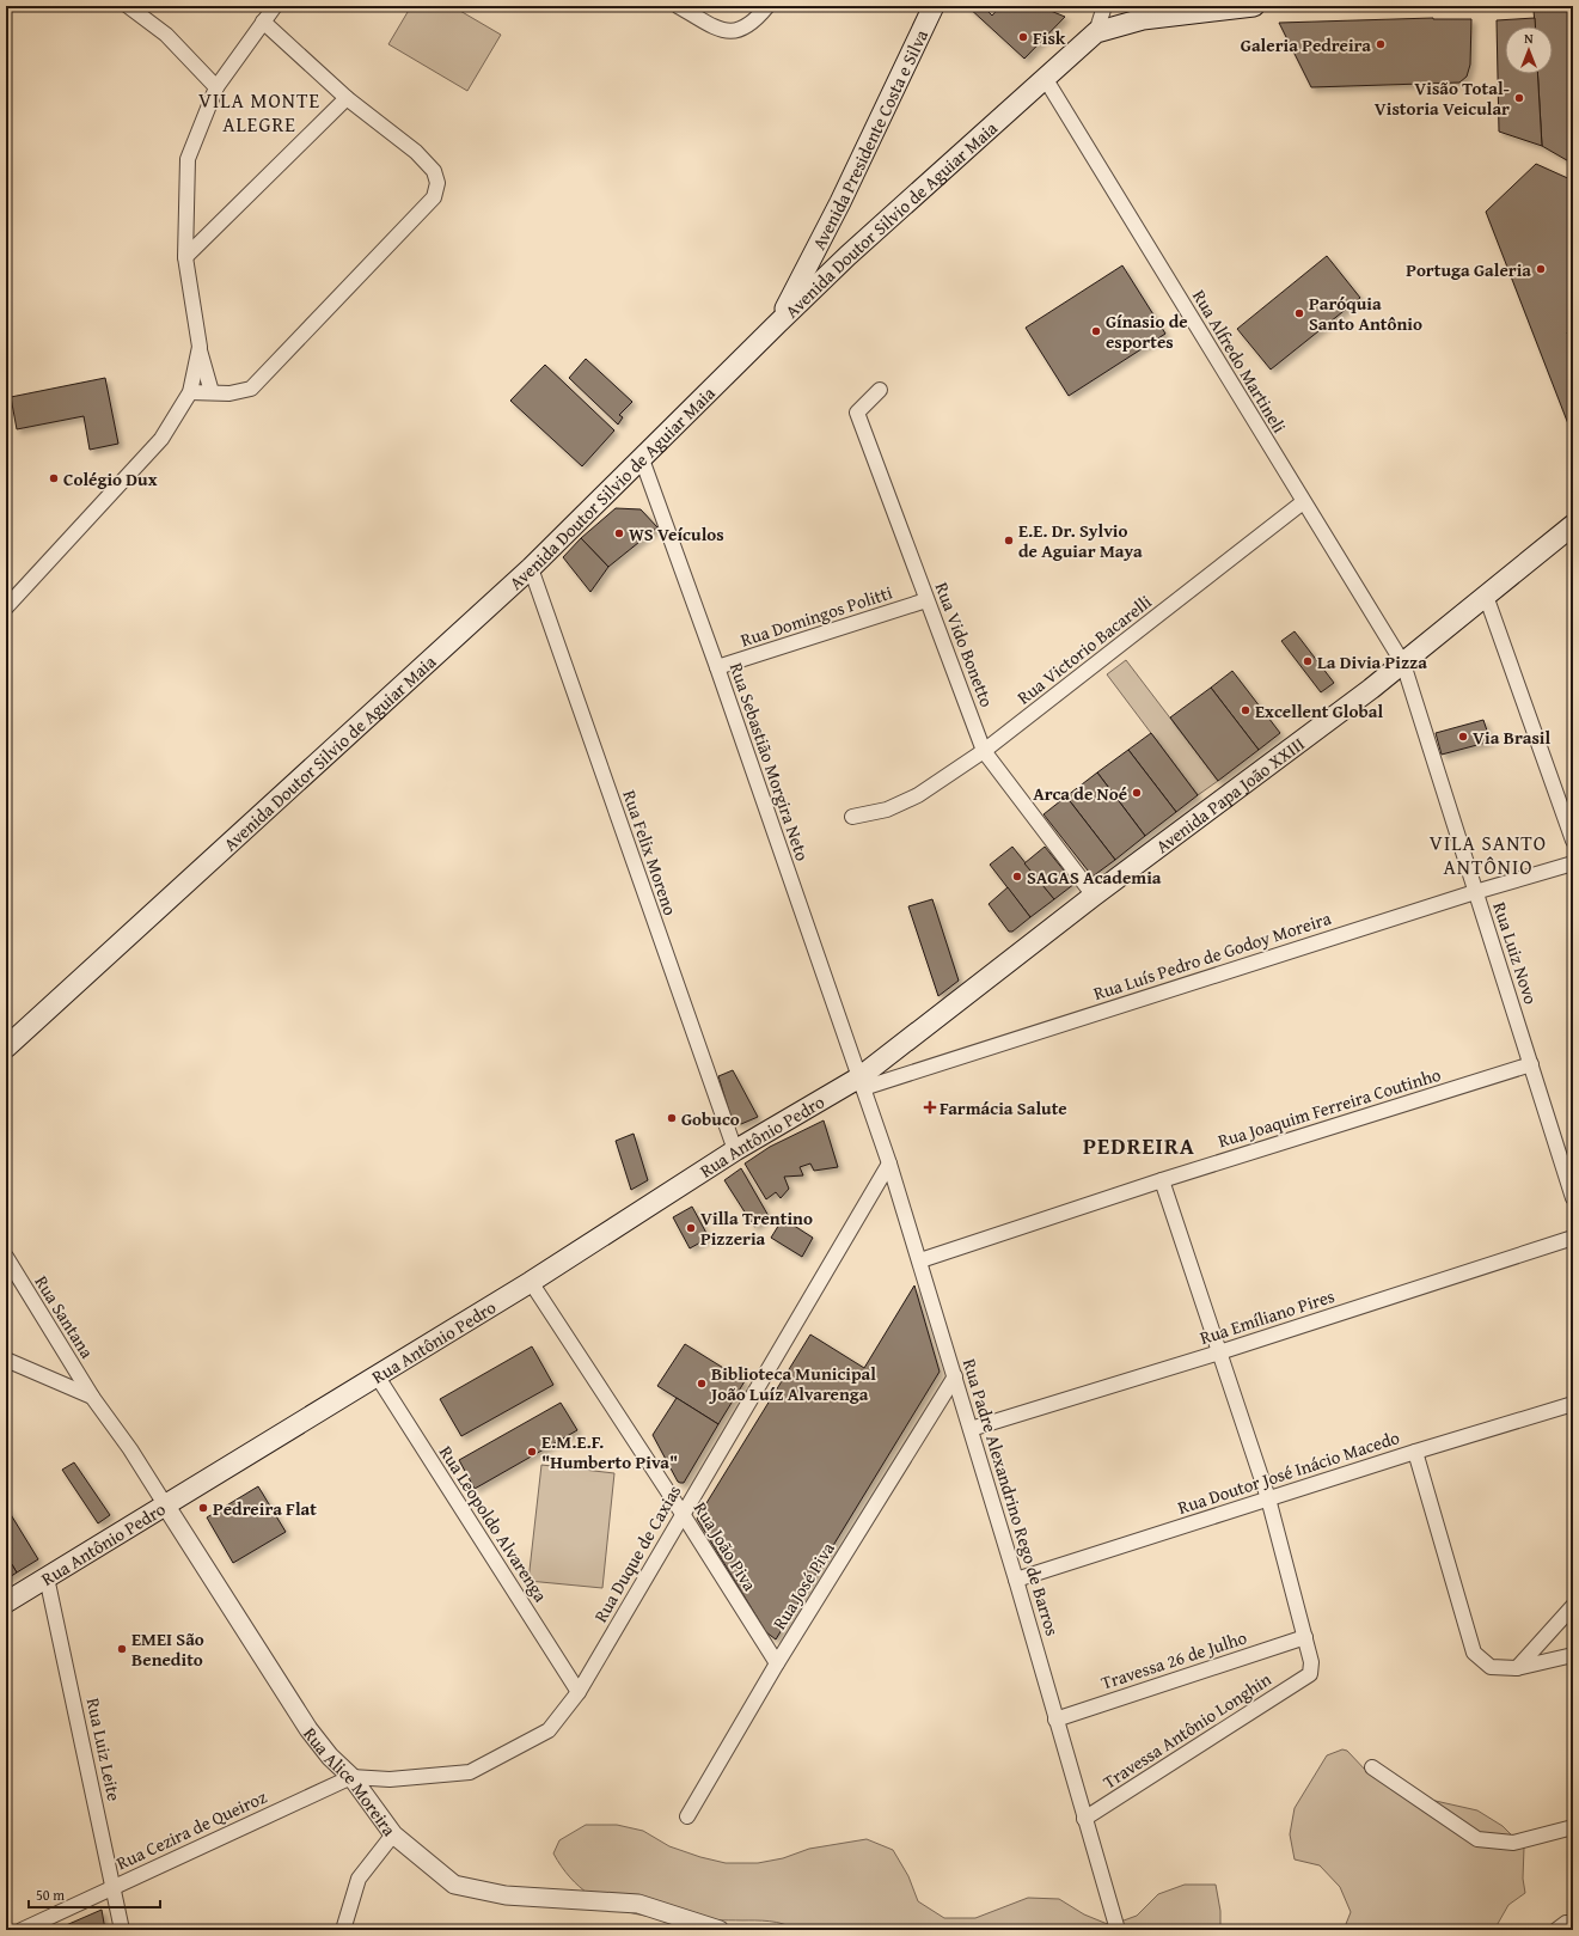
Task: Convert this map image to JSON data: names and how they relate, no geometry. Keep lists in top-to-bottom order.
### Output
{
  "streets": {
    "main road": [
      "Avenida Presidente Costa e Silva",
      "Avenida Doutor Silvio de Aguiar Maia",
      "Avenida Papa João XXIII",
      "Rua Antônio Pedro"
    ],
    "street": [
      "Rua Alfredo Martineli",
      "Rua Domingos Politti",
      "Rua Vido Bonetto",
      "Rua Victorio Bacarelli",
      "Rua Sebastião Morgira Neto",
      "Rua Felix Moreno",
      "Rua Luiz Novo",
      "Rua Luís Pedro de Godoy Moreira",
      "Rua Joaquim Ferreira Coutinho",
      "Rua Santana",
      "Rua Emíliano Pires",
      "Rua Doutor José Inácio Macedo",
      "Rua Padre Alexandrino Rego de Barros",
      "Rua Leopoldo Alvarenga",
      "Rua João Piva",
      "Rua Duque de Caxias",
      "Rua José Piva",
      "Travessa 26 de Julho",
      "Travessa Antônio Longhin",
      "Rua Luiz Leite",
      "Rua Alice Moreira",
      "Rua Cezira de Queiroz"
    ]
  },
  "crossings": [
    ["Avenida Presidente Costa e Silva", "Avenida Doutor Silvio de Aguiar Maia"],
    ["Avenida Doutor Silvio de Aguiar Maia", "Rua Alfredo Martineli"],
    ["Avenida Doutor Silvio de Aguiar Maia", "Rua Sebastião Morgira Neto"],
    ["Avenida Doutor Silvio de Aguiar Maia", "Rua Felix Moreno"],
    ["Rua Alfredo Martineli", "Rua Victorio Bacarelli"],
    ["Rua Alfredo Martineli", "Avenida Papa João XXIII"],
    ["Rua Alfredo Martineli", "Rua Luiz Novo"],
    ["Rua Domingos Politti", "Rua Vido Bonetto"],
    ["Rua Domingos Politti", "Rua Sebastião Morgira Neto"],
    ["Rua Vido Bonetto", "Rua Victorio Bacarelli"],
    ["Rua Vido Bonetto", "Avenida Papa João XXIII"],
    ["Rua Sebastião Morgira Neto", "Avenida Papa João XXIII"],
    ["Rua Sebastião Morgira Neto", "Rua Luís Pedro de Godoy Moreira"],
    ["Rua Sebastião Morgira Neto", "Rua Antônio Pedro"],
    ["Rua Sebastião Morgira Neto", "Rua Padre Alexandrino Rego de Barros"],
    ["Avenida Papa João XXIII", "Rua Luiz Novo"],
    ["Avenida Papa João XXIII", "Rua Luís Pedro de Godoy Moreira"],
    ["Avenida Papa João XXIII", "Rua Antônio Pedro"],
    ["Avenida Papa João XXIII", "Rua Padre Alexandrino Rego de Barros"],
    ["Rua Felix Moreno", "Rua Antônio Pedro"],
    ["Rua Luiz Novo", "Rua Luís Pedro de Godoy Moreira"],
    ["Rua Luiz Novo", "Rua Joaquim Ferreira Coutinho"],
    ["Rua Luís Pedro de Godoy Moreira", "Rua Antônio Pedro"],
    ["Rua Luís Pedro de Godoy Moreira", "Rua Padre Alexandrino Rego de Barros"],
    ["Rua Joaquim Ferreira Coutinho", "Rua Padre Alexandrino Rego de Barros"],
    ["Rua Antônio Pedro", "Rua Santana"],
    ["Rua Antônio Pedro", "Rua Padre Alexandrino Rego de Barros"],
    ["Rua Antônio Pedro", "Rua Leopoldo Alvarenga"],
    ["Rua Antônio Pedro", "Rua João Piva"],
    ["Rua Antônio Pedro", "Rua Luiz Leite"],
    ["Rua Antônio Pedro", "Rua Alice Moreira"],
    ["Rua Santana", "Rua Alice Moreira"],
    ["Rua Emíliano Pires", "Rua Padre Alexandrino Rego de Barros"],
    ["Rua Doutor José Inácio Macedo", "Rua Padre Alexandrino Rego de Barros"],
    ["Rua Padre Alexandrino Rego de Barros", "Rua Duque de Caxias"],
    ["Rua Padre Alexandrino Rego de Barros", "Rua José Piva"],
    ["Rua Padre Alexandrino Rego de Barros", "Travessa 26 de Julho"],
    ["Rua Padre Alexandrino Rego de Barros", "Travessa Antônio Longhin"],
    ["Rua Leopoldo Alvarenga", "Rua Duque de Caxias"],
    ["Rua João Piva", "Rua Duque de Caxias"],
    ["Rua João Piva", "Rua José Piva"],
    ["Rua Duque de Caxias", "Rua Alice Moreira"],
    ["Rua Duque de Caxias", "Rua Cezira de Queiroz"],
    ["Travessa 26 de Julho", "Travessa Antônio Longhin"],
    ["Rua Luiz Leite", "Rua Cezira de Queiroz"],
    ["Rua Alice Moreira", "Rua Cezira de Queiroz"]
  ],
  "districts": ["VILA MONTE ALEGRE", "VILA SANTO ANTÔNIO", "PEDREIRA"],
  "places": {
    "other": [
      "Fisk",
      "Galeria Pedreira",
      "Visão Total- Vistoria Veicular",
      "Portuga Galeria",
      "Paróquia Santo Antônio",
      "Gínasio de esportes",
      "Colégio Dux",
      "WS Veículos",
      "E.E. Dr. Sylvio de Aguiar Maya",
      "La Divia Pizza",
      "Excellent Global",
      "Via Brasil",
      "Arca de Noé",
      "SAGAS Academia",
      "Gobuco",
      "Villa Trentino Pizzeria",
      "Biblioteca Municipal João Luíz Alvarenga",
      "E.M.E.F. \"Humberto Piva\"",
      "Pedreira Flat",
      "EMEI São Benedito"
    ],
    "health": ["Farmácia Salute"]
  },
  "scale_bar": "50 m",
  "north": "top"
}
